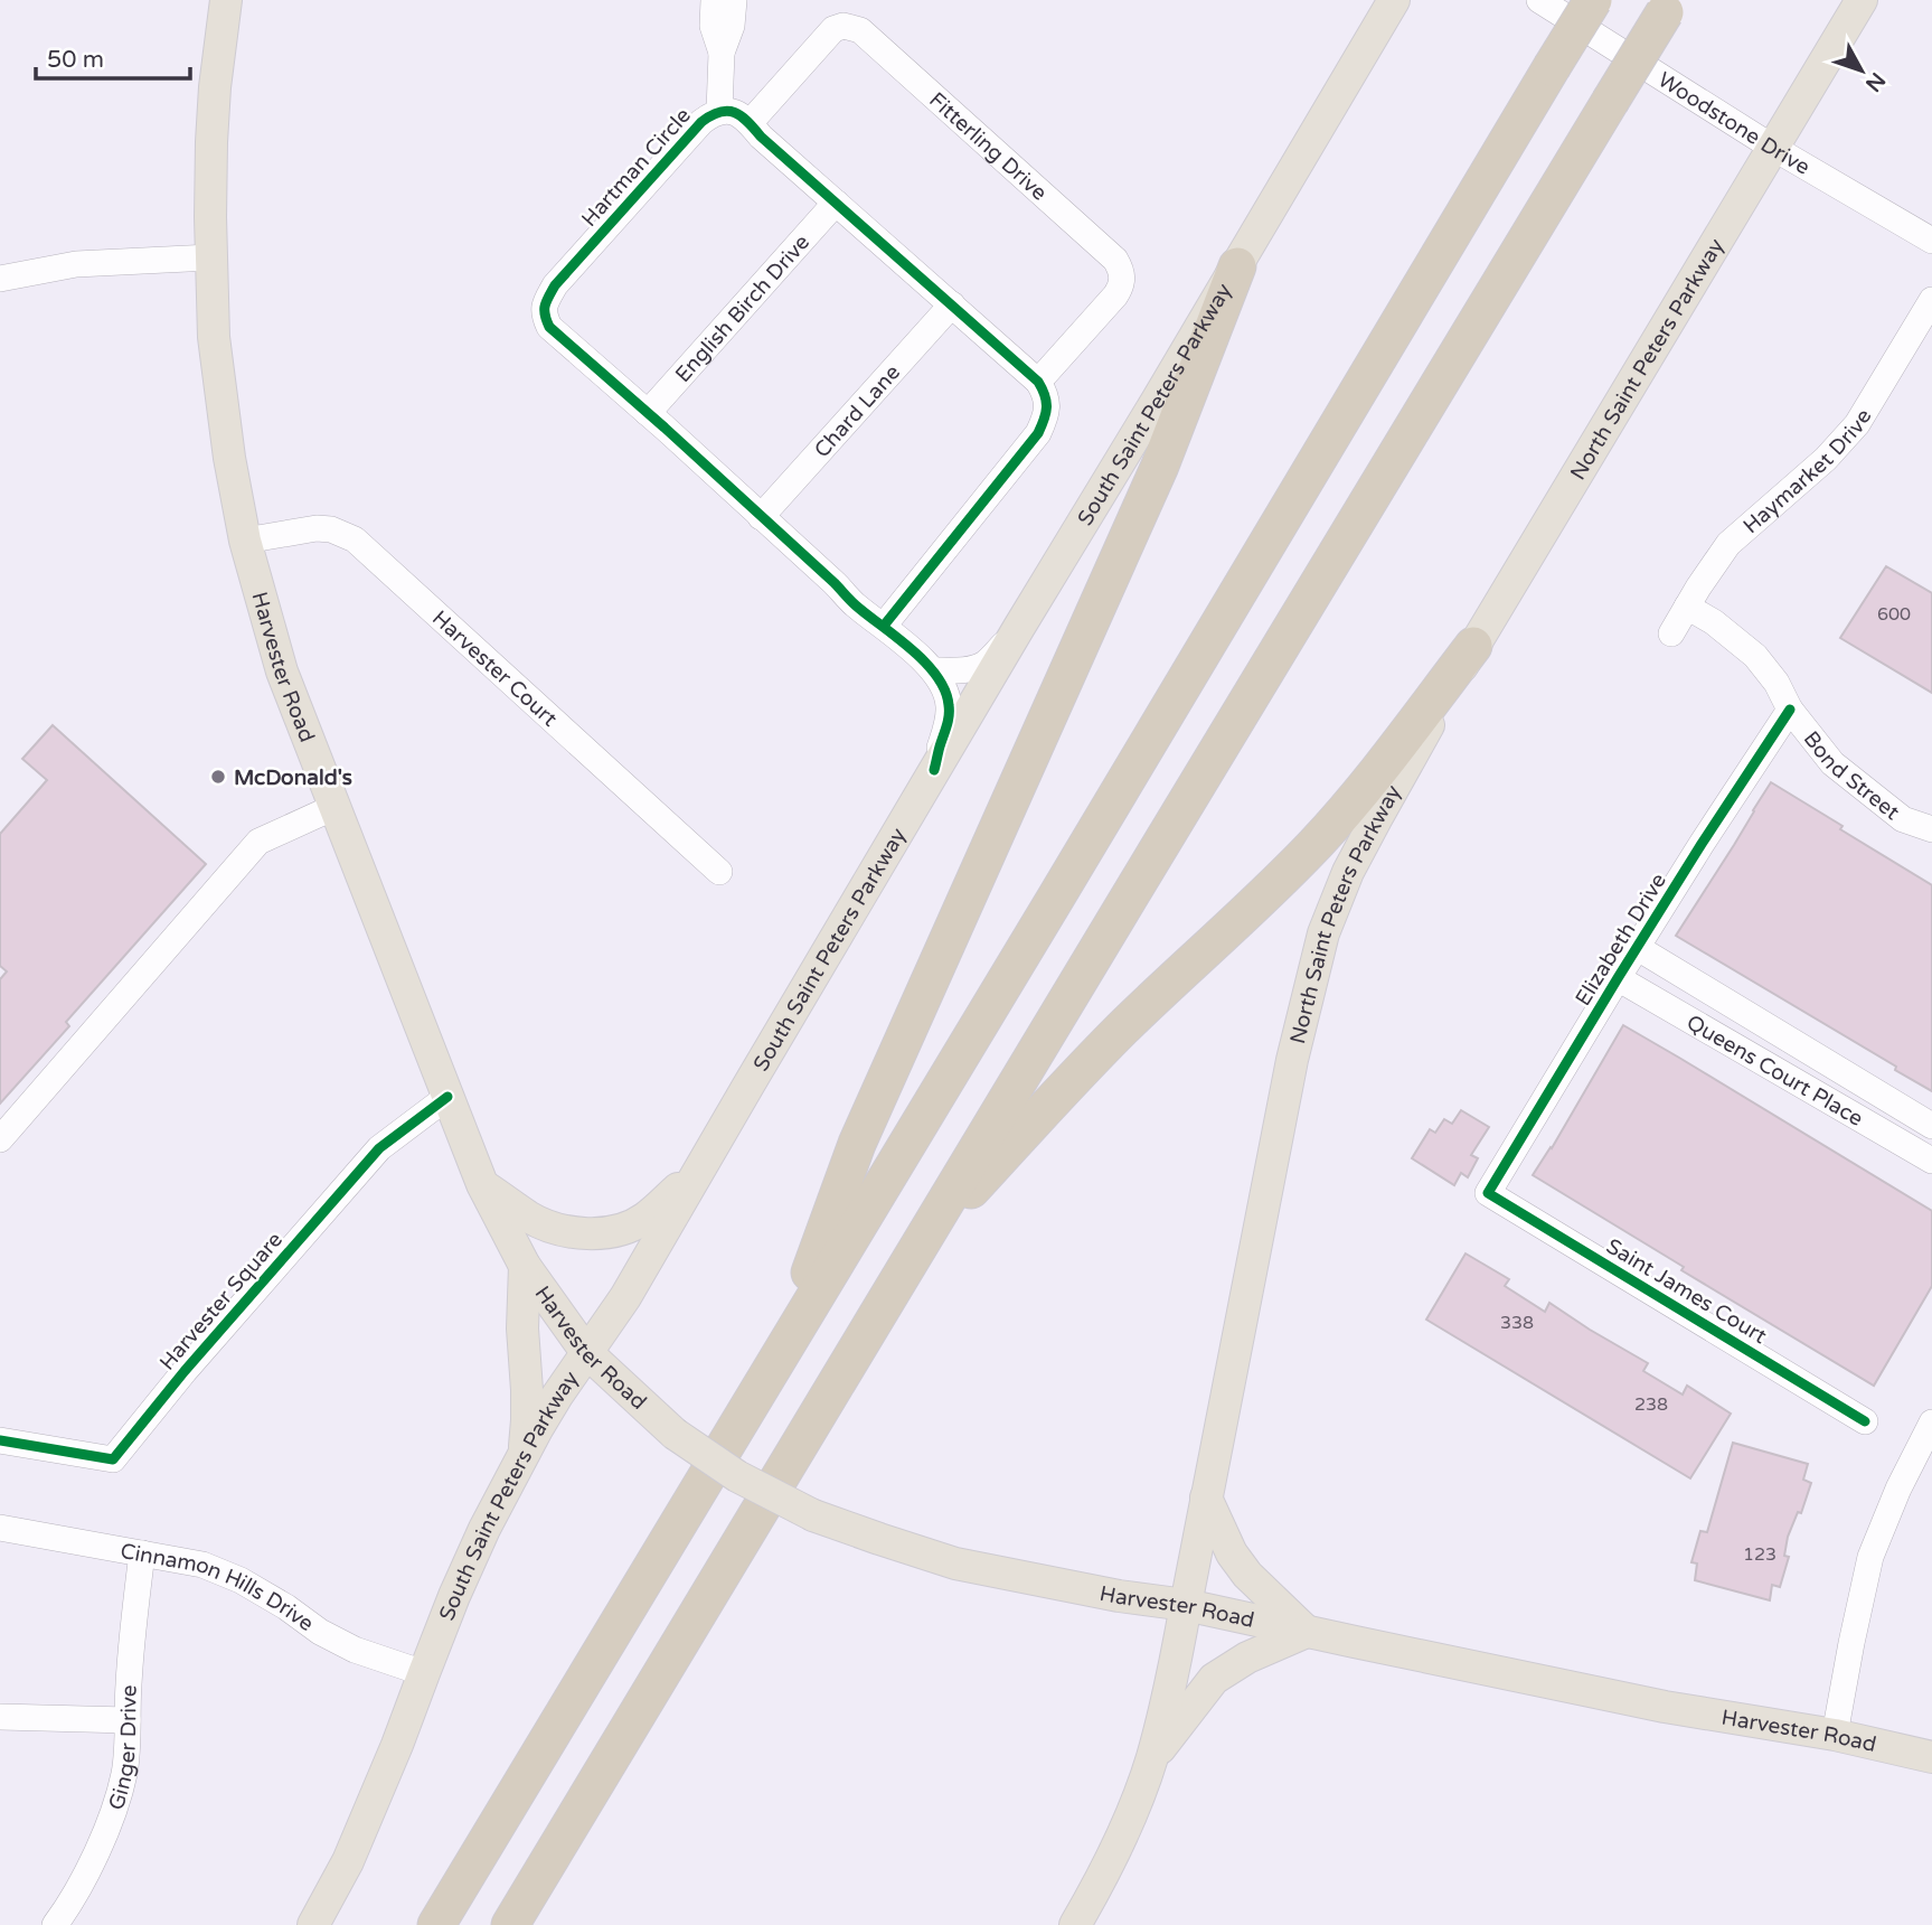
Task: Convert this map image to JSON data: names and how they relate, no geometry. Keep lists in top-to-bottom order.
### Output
{
  "streets": {
    "main road": ["North Saint Peters Parkway", "South Saint Peters Parkway", "Harvester Road"],
    "street": [
      "Woodstone Drive",
      "Fitterling Drive",
      "Hartman Circle",
      "English Birch Drive",
      "Chard Lane",
      "Haymarket Drive",
      "Harvester Court",
      "Bond Street",
      "Elizabeth Drive",
      "Queens Court Place",
      "Saint James Court",
      "Harvester Square",
      "Cinnamon Hills Drive",
      "Ginger Drive"
    ]
  },
  "crossings": [
    ["Woodstone Drive", "North Saint Peters Parkway"],
    ["Fitterling Drive", "Hartman Circle"],
    ["Hartman Circle", "English Birch Drive"],
    ["Hartman Circle", "South Saint Peters Parkway"],
    ["Hartman Circle", "Chard Lane"],
    ["North Saint Peters Parkway", "Harvester Road"],
    ["South Saint Peters Parkway", "Harvester Road"],
    ["South Saint Peters Parkway", "Cinnamon Hills Drive"],
    ["Haymarket Drive", "Bond Street"],
    ["Harvester Road", "Harvester Court"],
    ["Harvester Road", "Harvester Square"],
    ["Bond Street", "Elizabeth Drive"],
    ["Elizabeth Drive", "Queens Court Place"],
    ["Elizabeth Drive", "Saint James Court"],
    ["Cinnamon Hills Drive", "Ginger Drive"]
  ],
  "places": ["McDonald's"],
  "house_numbers": [
    "600",
    "338",
    "238",
    "123"
  ],
  "scale_bar": "50 m",
  "north": "bottom right"
}
